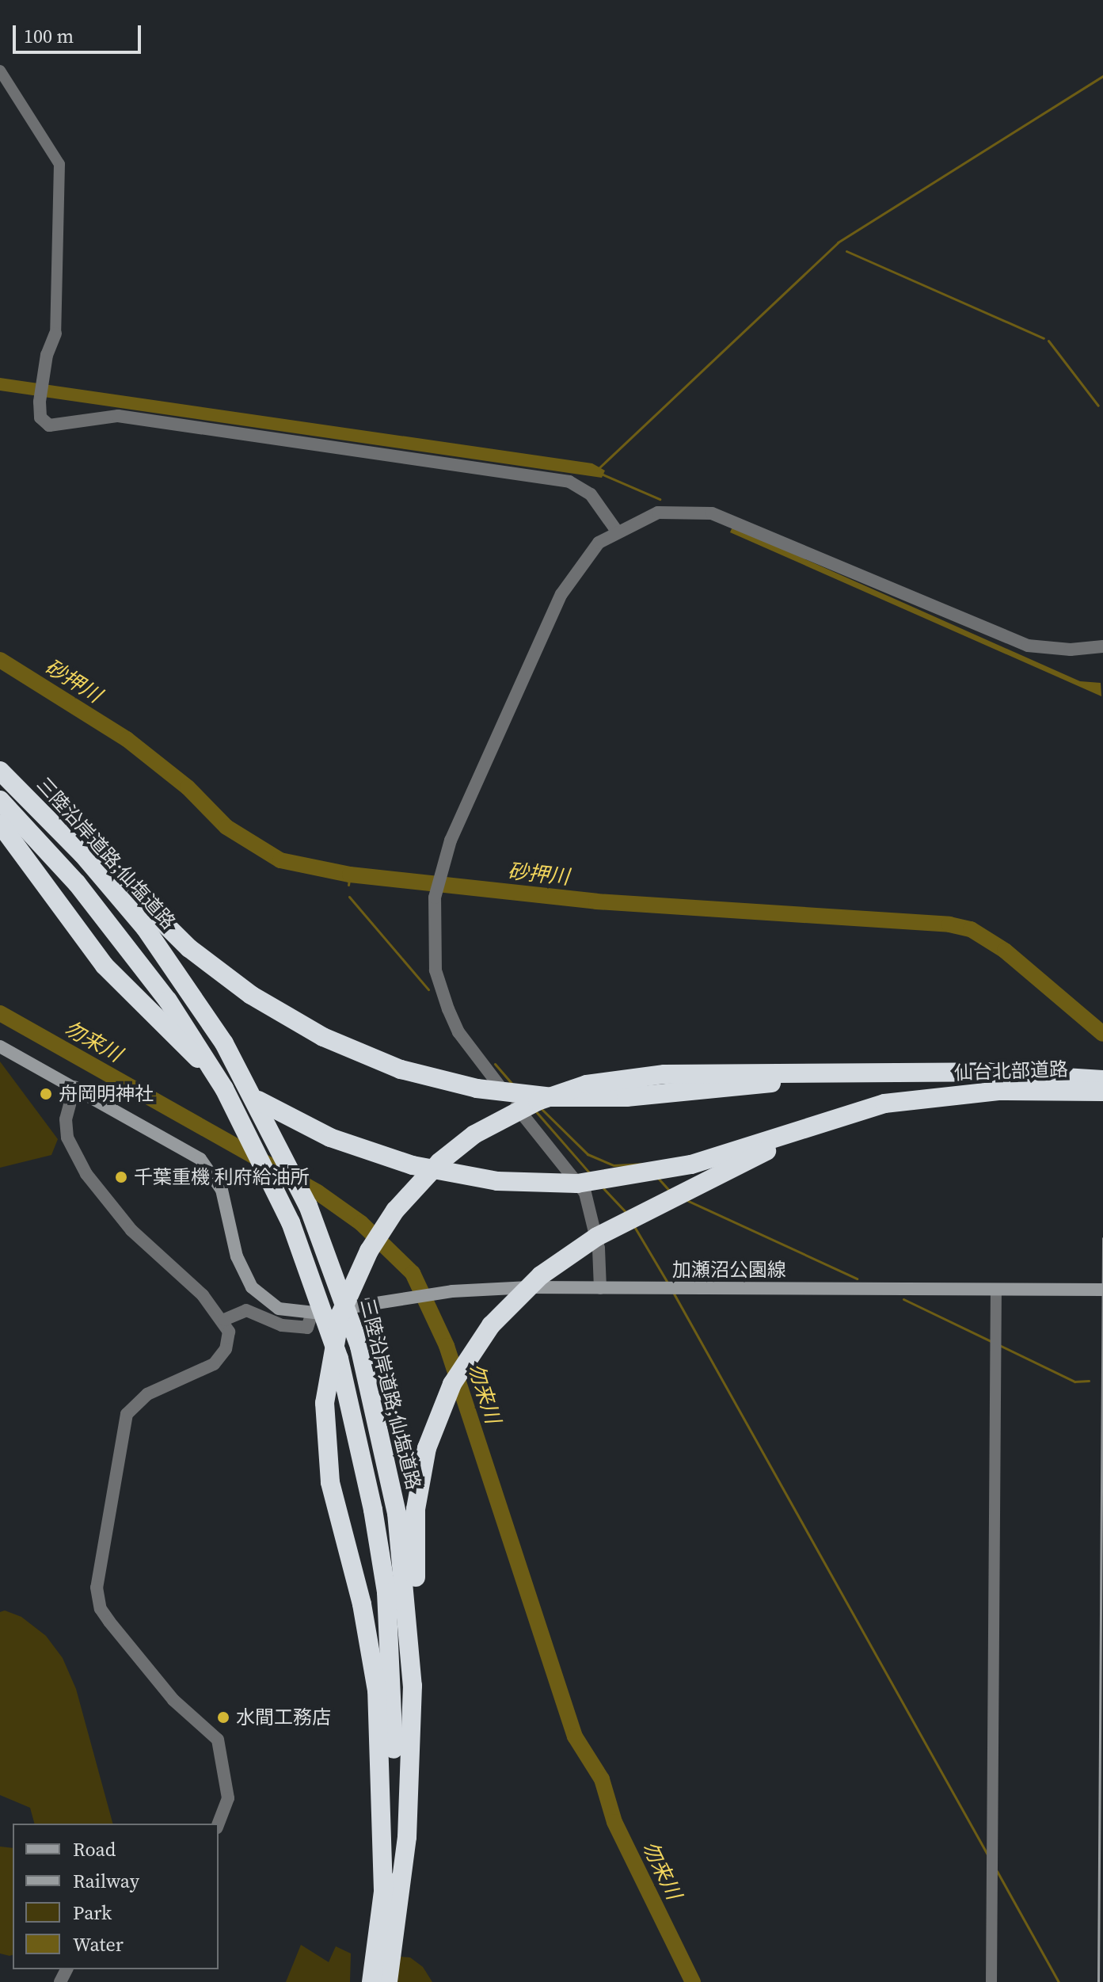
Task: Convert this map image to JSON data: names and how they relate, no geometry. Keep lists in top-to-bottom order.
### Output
{
  "streets": {
    "highway": ["三陸沿岸道路;仙塩道路", "仙台北部道路"],
    "main road": ["加瀬沼公園線"]
  },
  "water": ["砂押川", "勿来川"],
  "places": ["舟岡明神社", "千葉重機 利府給油所", "水間工務店"],
  "legend": [
    "Road",
    "Railway",
    "Park",
    "Water"
  ],
  "scale_bar": "100 m"
}
